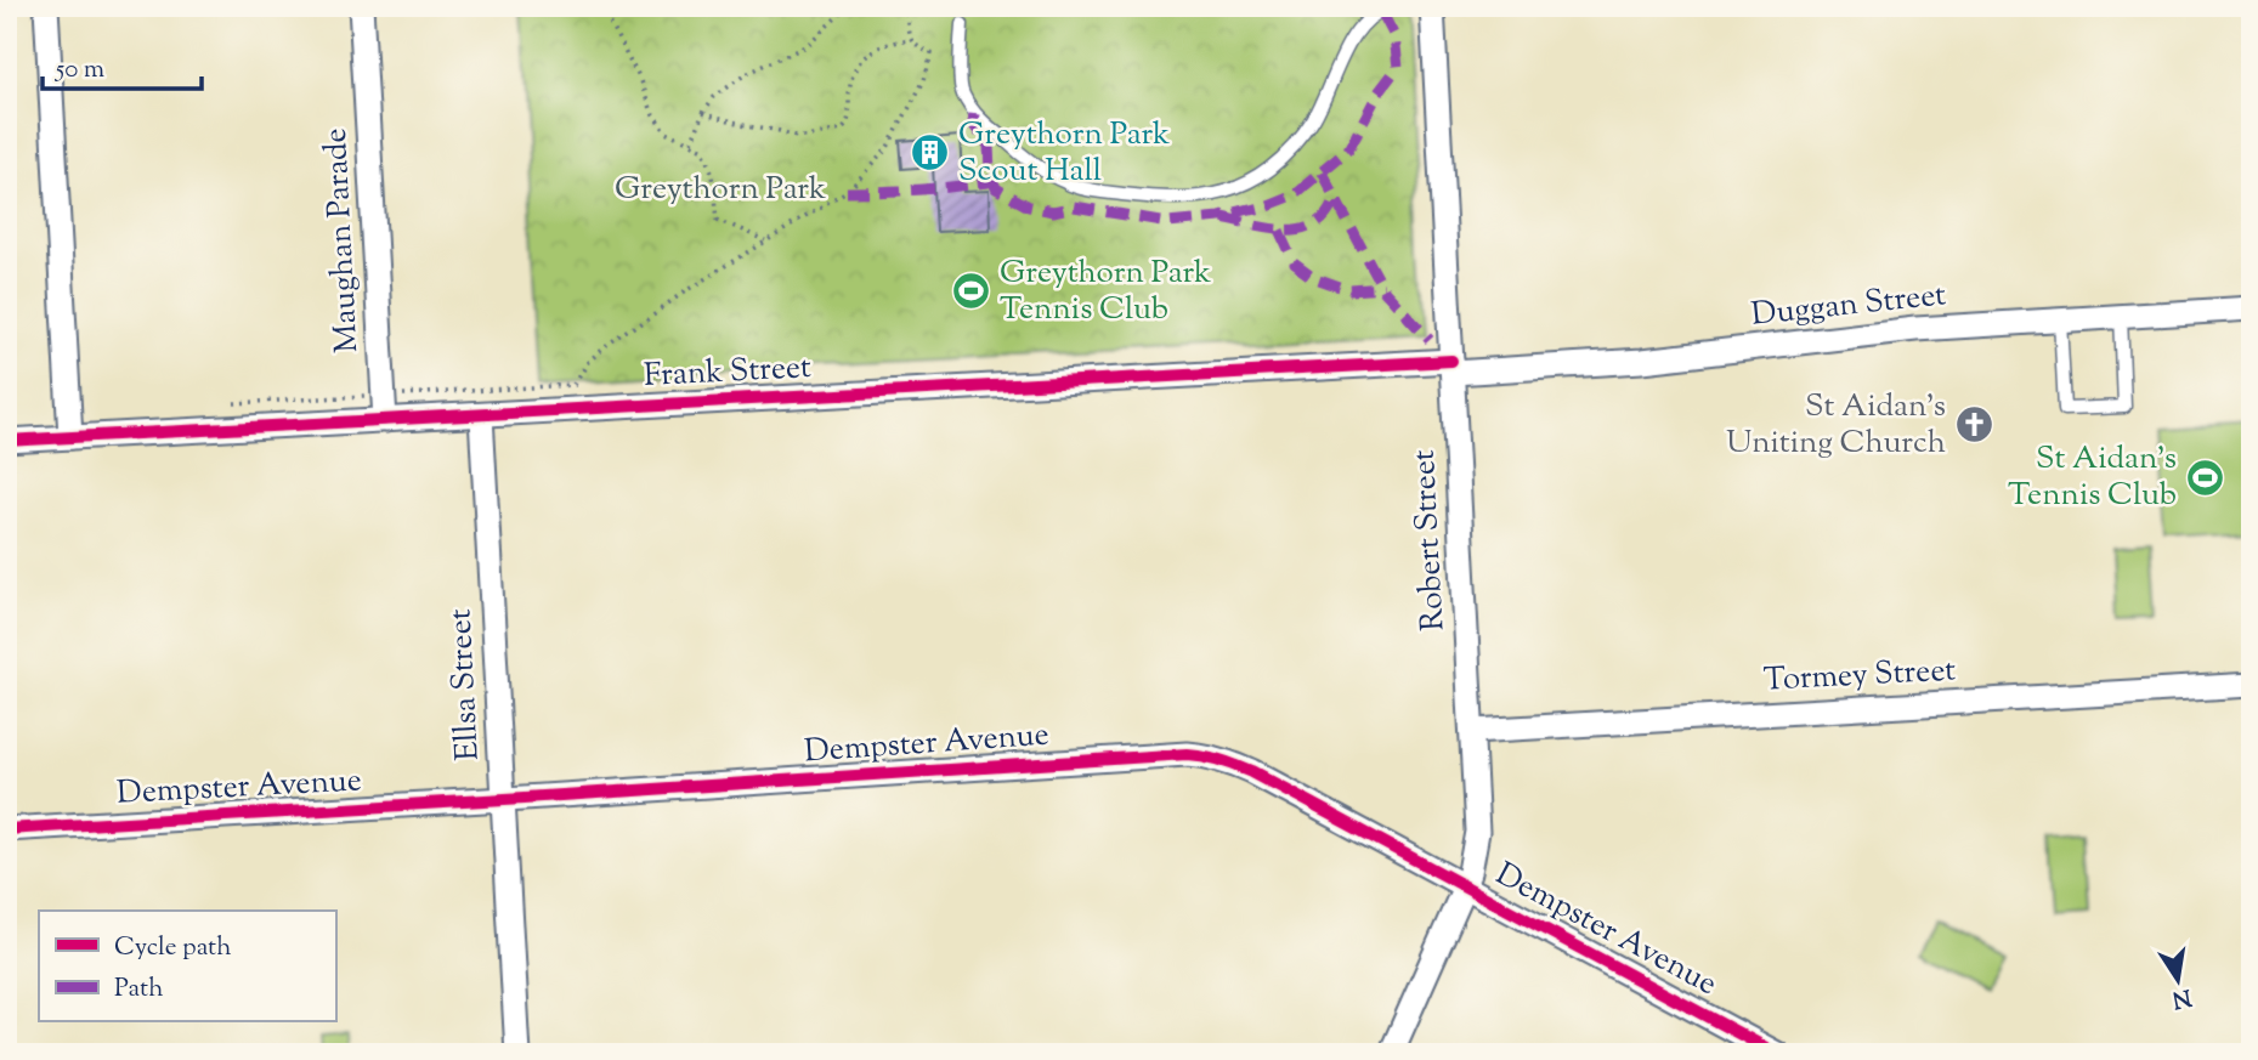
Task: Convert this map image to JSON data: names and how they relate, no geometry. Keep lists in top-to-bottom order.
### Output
{
  "streets": {
    "street": [
      "Maughan Parade",
      "Duggan Street",
      "Frank Street",
      "Robert Street",
      "Tormey Street",
      "Ellsa Street",
      "Dempster Avenue"
    ]
  },
  "crossings": [
    ["Maughan Parade", "Frank Street"],
    ["Duggan Street", "Frank Street"],
    ["Duggan Street", "Robert Street"],
    ["Frank Street", "Robert Street"],
    ["Frank Street", "Ellsa Street"],
    ["Robert Street", "Tormey Street"],
    ["Robert Street", "Dempster Avenue"],
    ["Ellsa Street", "Dempster Avenue"]
  ],
  "parks": ["Greythorn Park"],
  "places": {
    "building": ["Greythorn Park Scout Hall"],
    "sports": ["Greythorn Park Tennis Club", "St Aidan's Tennis Club"],
    "church": ["St Aidan's Uniting Church"]
  },
  "legend": ["Cycle path", "Path"],
  "scale_bar": "50 m",
  "north": "bottom"
}
